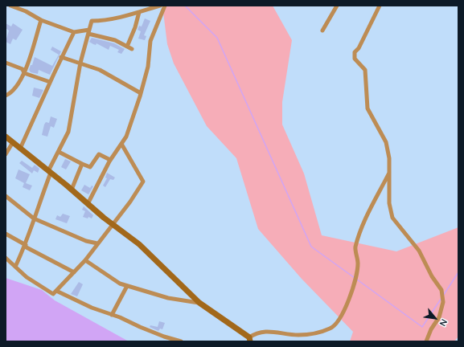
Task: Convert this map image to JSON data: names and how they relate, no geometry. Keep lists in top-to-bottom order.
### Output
{
  "north": "bottom right"
}
